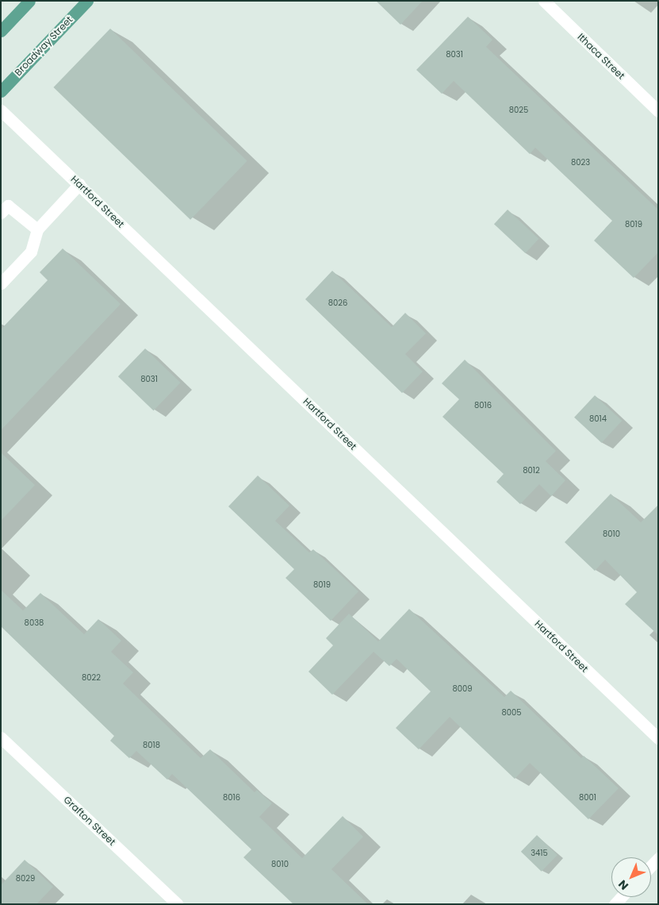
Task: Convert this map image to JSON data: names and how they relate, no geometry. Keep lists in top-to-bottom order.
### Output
{
  "streets": {
    "main road": ["Broadway Street"],
    "street": ["Ithaca Street", "Hartford Street", "Grafton Street"]
  },
  "house_numbers": [
    "8031",
    "8025",
    "8023",
    "8019",
    "8026",
    "8031",
    "8016",
    "8014",
    "8012",
    "8010",
    "8019",
    "8038",
    "8022",
    "8009",
    "8005",
    "8018",
    "8016",
    "8001",
    "3415",
    "8010",
    "8029"
  ],
  "north": "bottom left"
}
